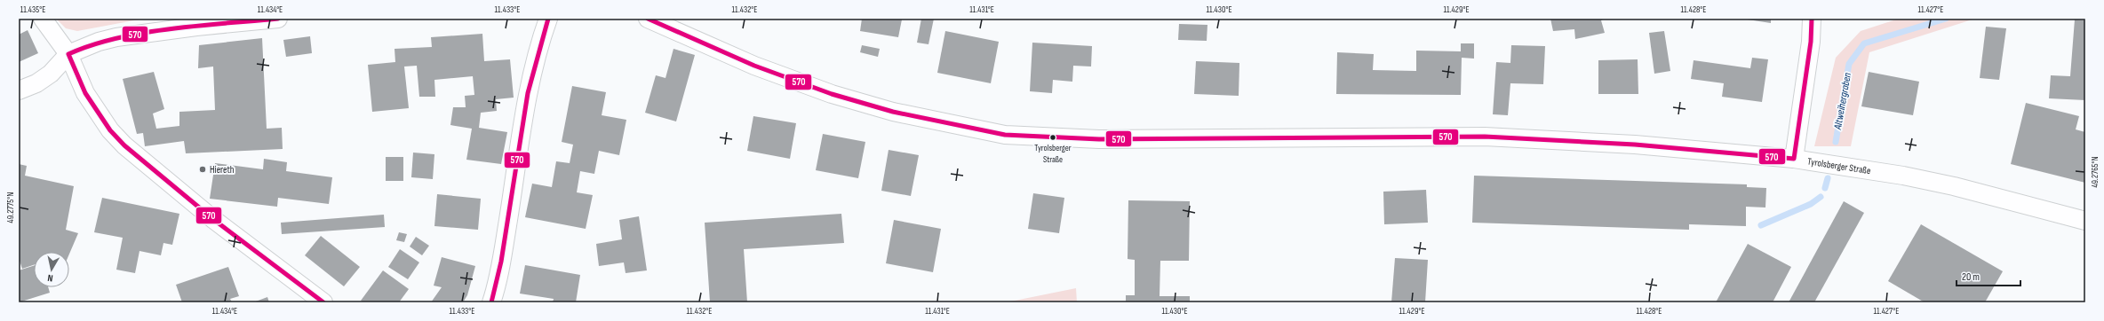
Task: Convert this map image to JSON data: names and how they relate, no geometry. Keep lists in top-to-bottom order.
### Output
{
  "streets": {
    "street": ["Tyrolsberger Straße"]
  },
  "water": ["Altweihergraben"],
  "places": ["Tyrolsberger Straße", "Hiereth"],
  "lines": ["transit line 570"],
  "scale_bar": "20 m",
  "north": "bottom",
  "coordinates": [
    "11.435°E",
    "11.434°E",
    "11.433°E",
    "11.432°E",
    "11.431°E",
    "11.430°E",
    "11.429°E",
    "11.428°E",
    "11.427°E",
    "49.2765°N",
    "49.2775°N"
  ]
}
